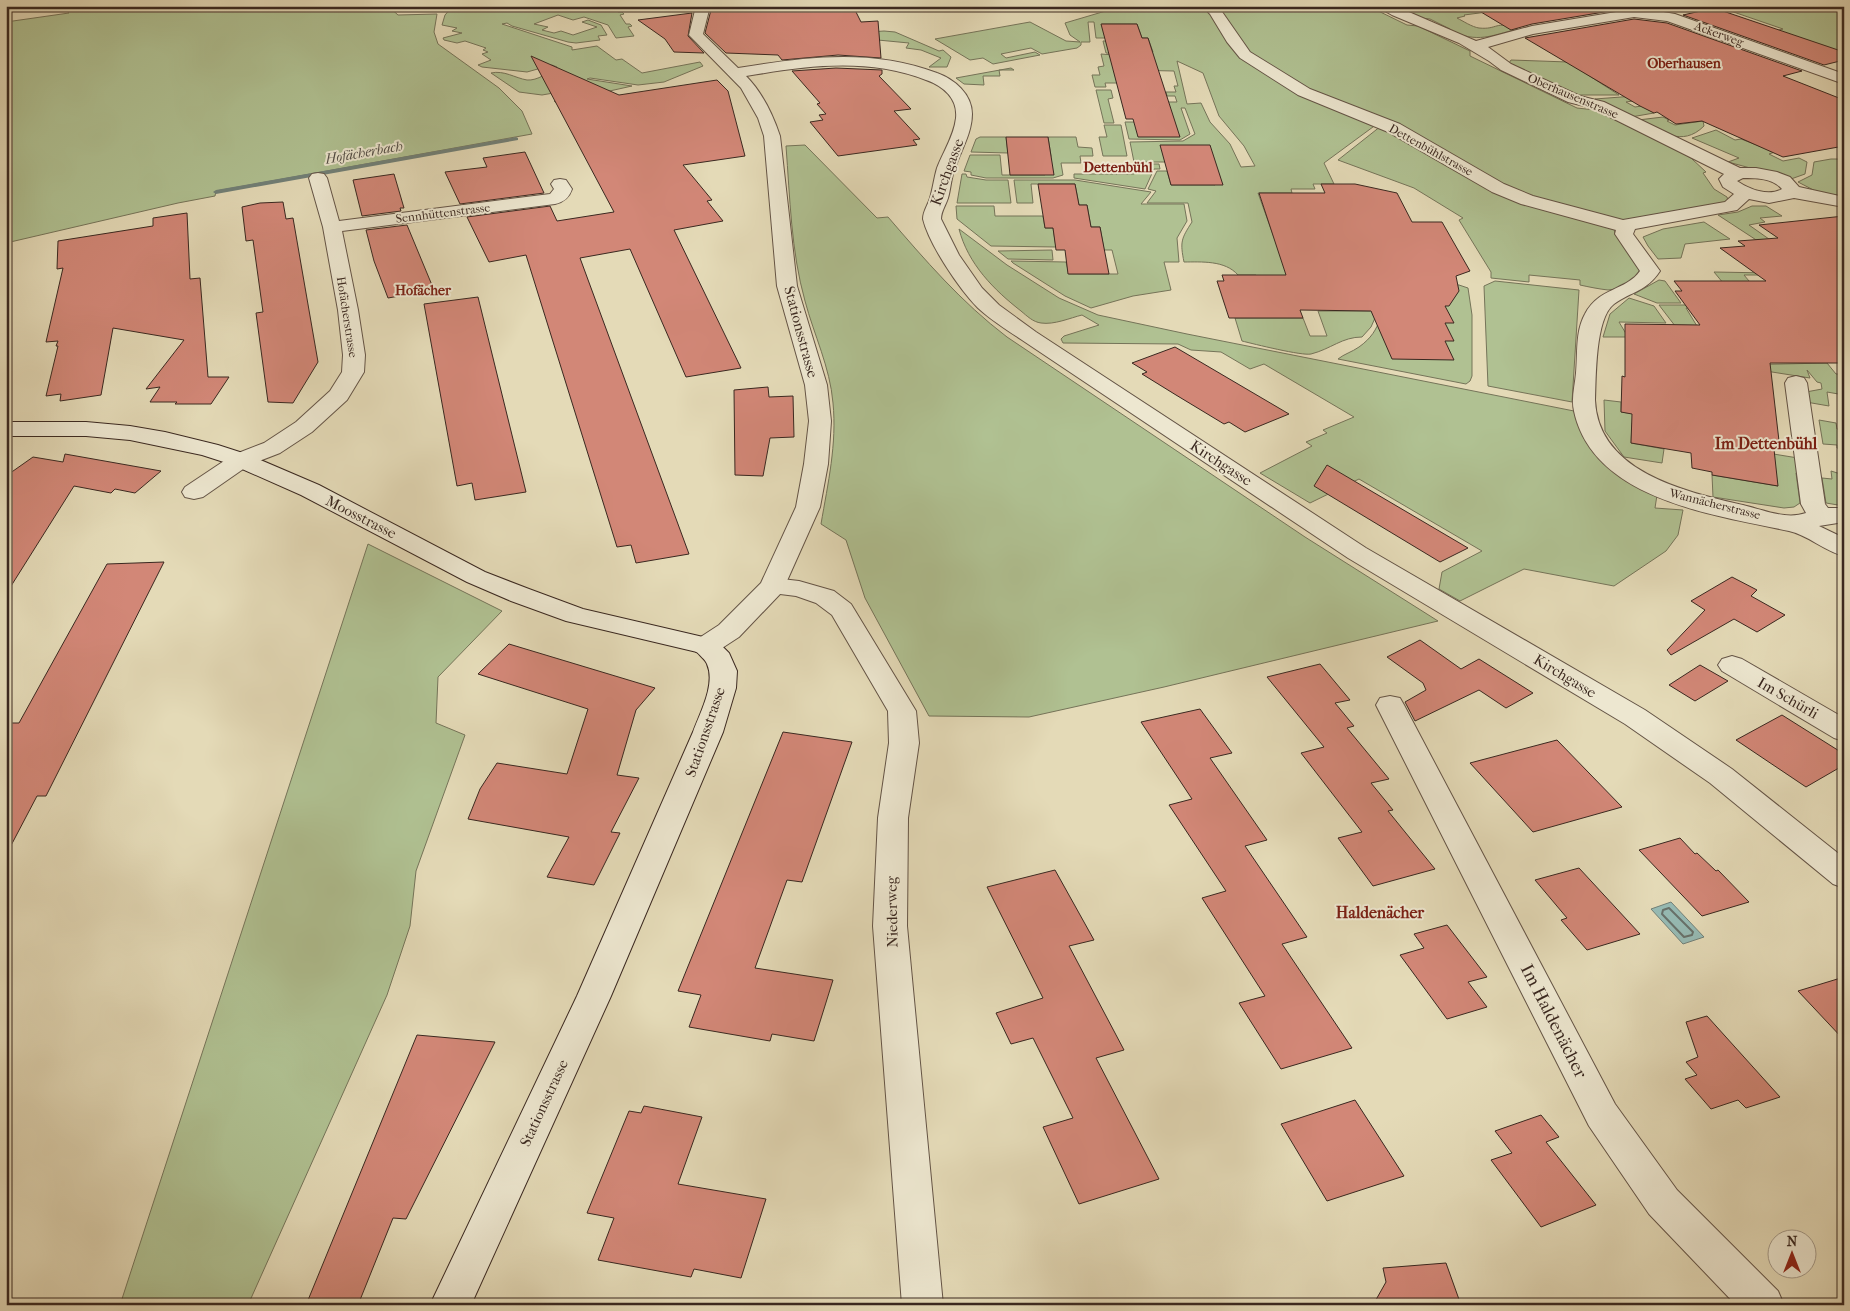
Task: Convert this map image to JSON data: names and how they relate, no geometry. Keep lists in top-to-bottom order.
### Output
{
  "streets": {
    "street": [
      "Ackerweg",
      "Oberhausenstrasse",
      "Dettenbühlstrasse",
      "Kirchgasse",
      "Sennhüttenstrasse",
      "Hofächerstrasse",
      "Stationsstrasse",
      "Wannächerstrasse",
      "Moosstrasse",
      "Im Schürli",
      "Niederweg",
      "Im Haldenächer"
    ]
  },
  "crossings": [
    ["Ackerweg", "Oberhausenstrasse"],
    ["Dettenbühlstrasse", "Wannächerstrasse"],
    ["Kirchgasse", "Stationsstrasse"],
    ["Sennhüttenstrasse", "Hofächerstrasse"],
    ["Hofächerstrasse", "Moosstrasse"],
    ["Stationsstrasse", "Moosstrasse"],
    ["Stationsstrasse", "Niederweg"]
  ],
  "districts": [
    "Oberhausen",
    "Dettenbühl",
    "Hofächer",
    "Im Dettenbühl",
    "Haldenächer"
  ],
  "water": ["Hofächerbach"],
  "north": "top"
}
